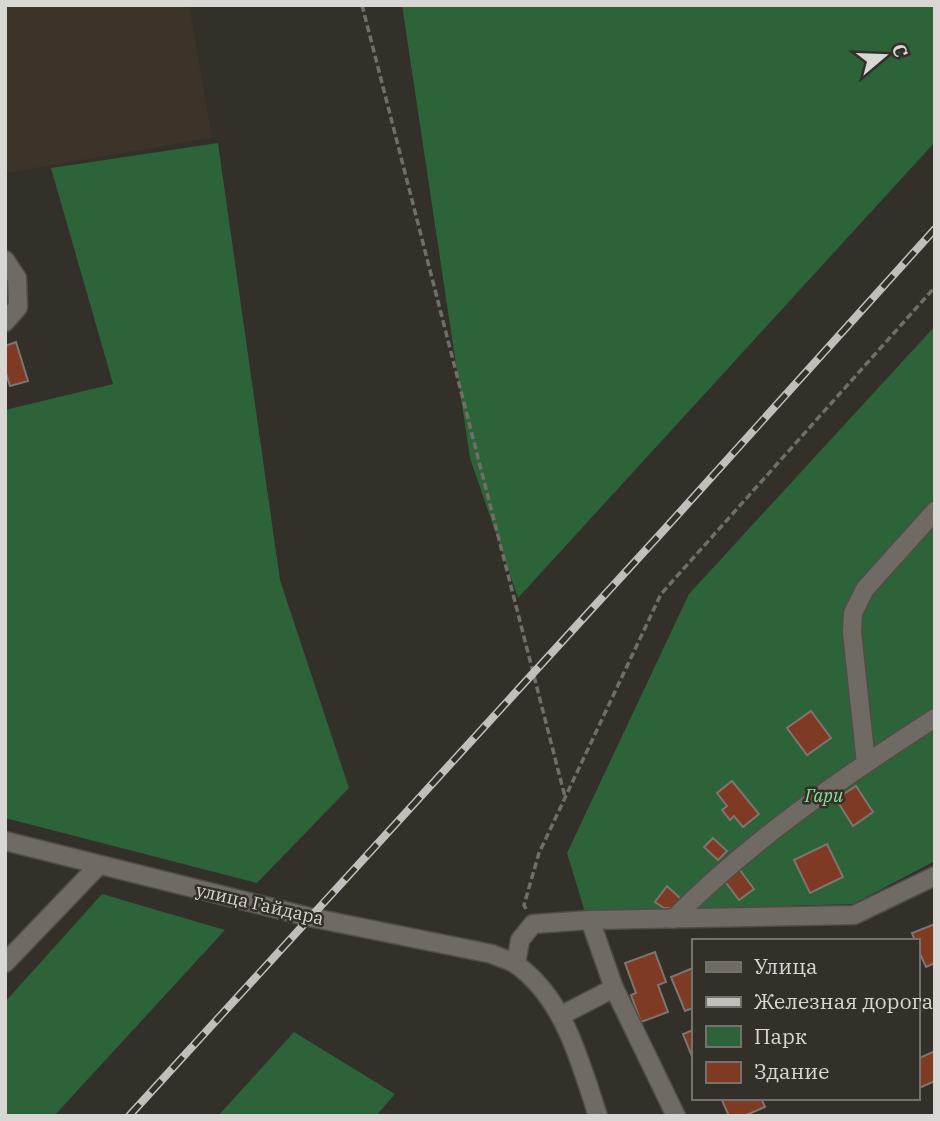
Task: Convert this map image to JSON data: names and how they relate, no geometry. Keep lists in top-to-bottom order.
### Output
{
  "streets": {
    "street": ["улица Гайдара"]
  },
  "parks": ["Гари"],
  "legend": [
    "Улица",
    "Железная дорога",
    "Парк",
    "Здание"
  ],
  "north": "right"
}
